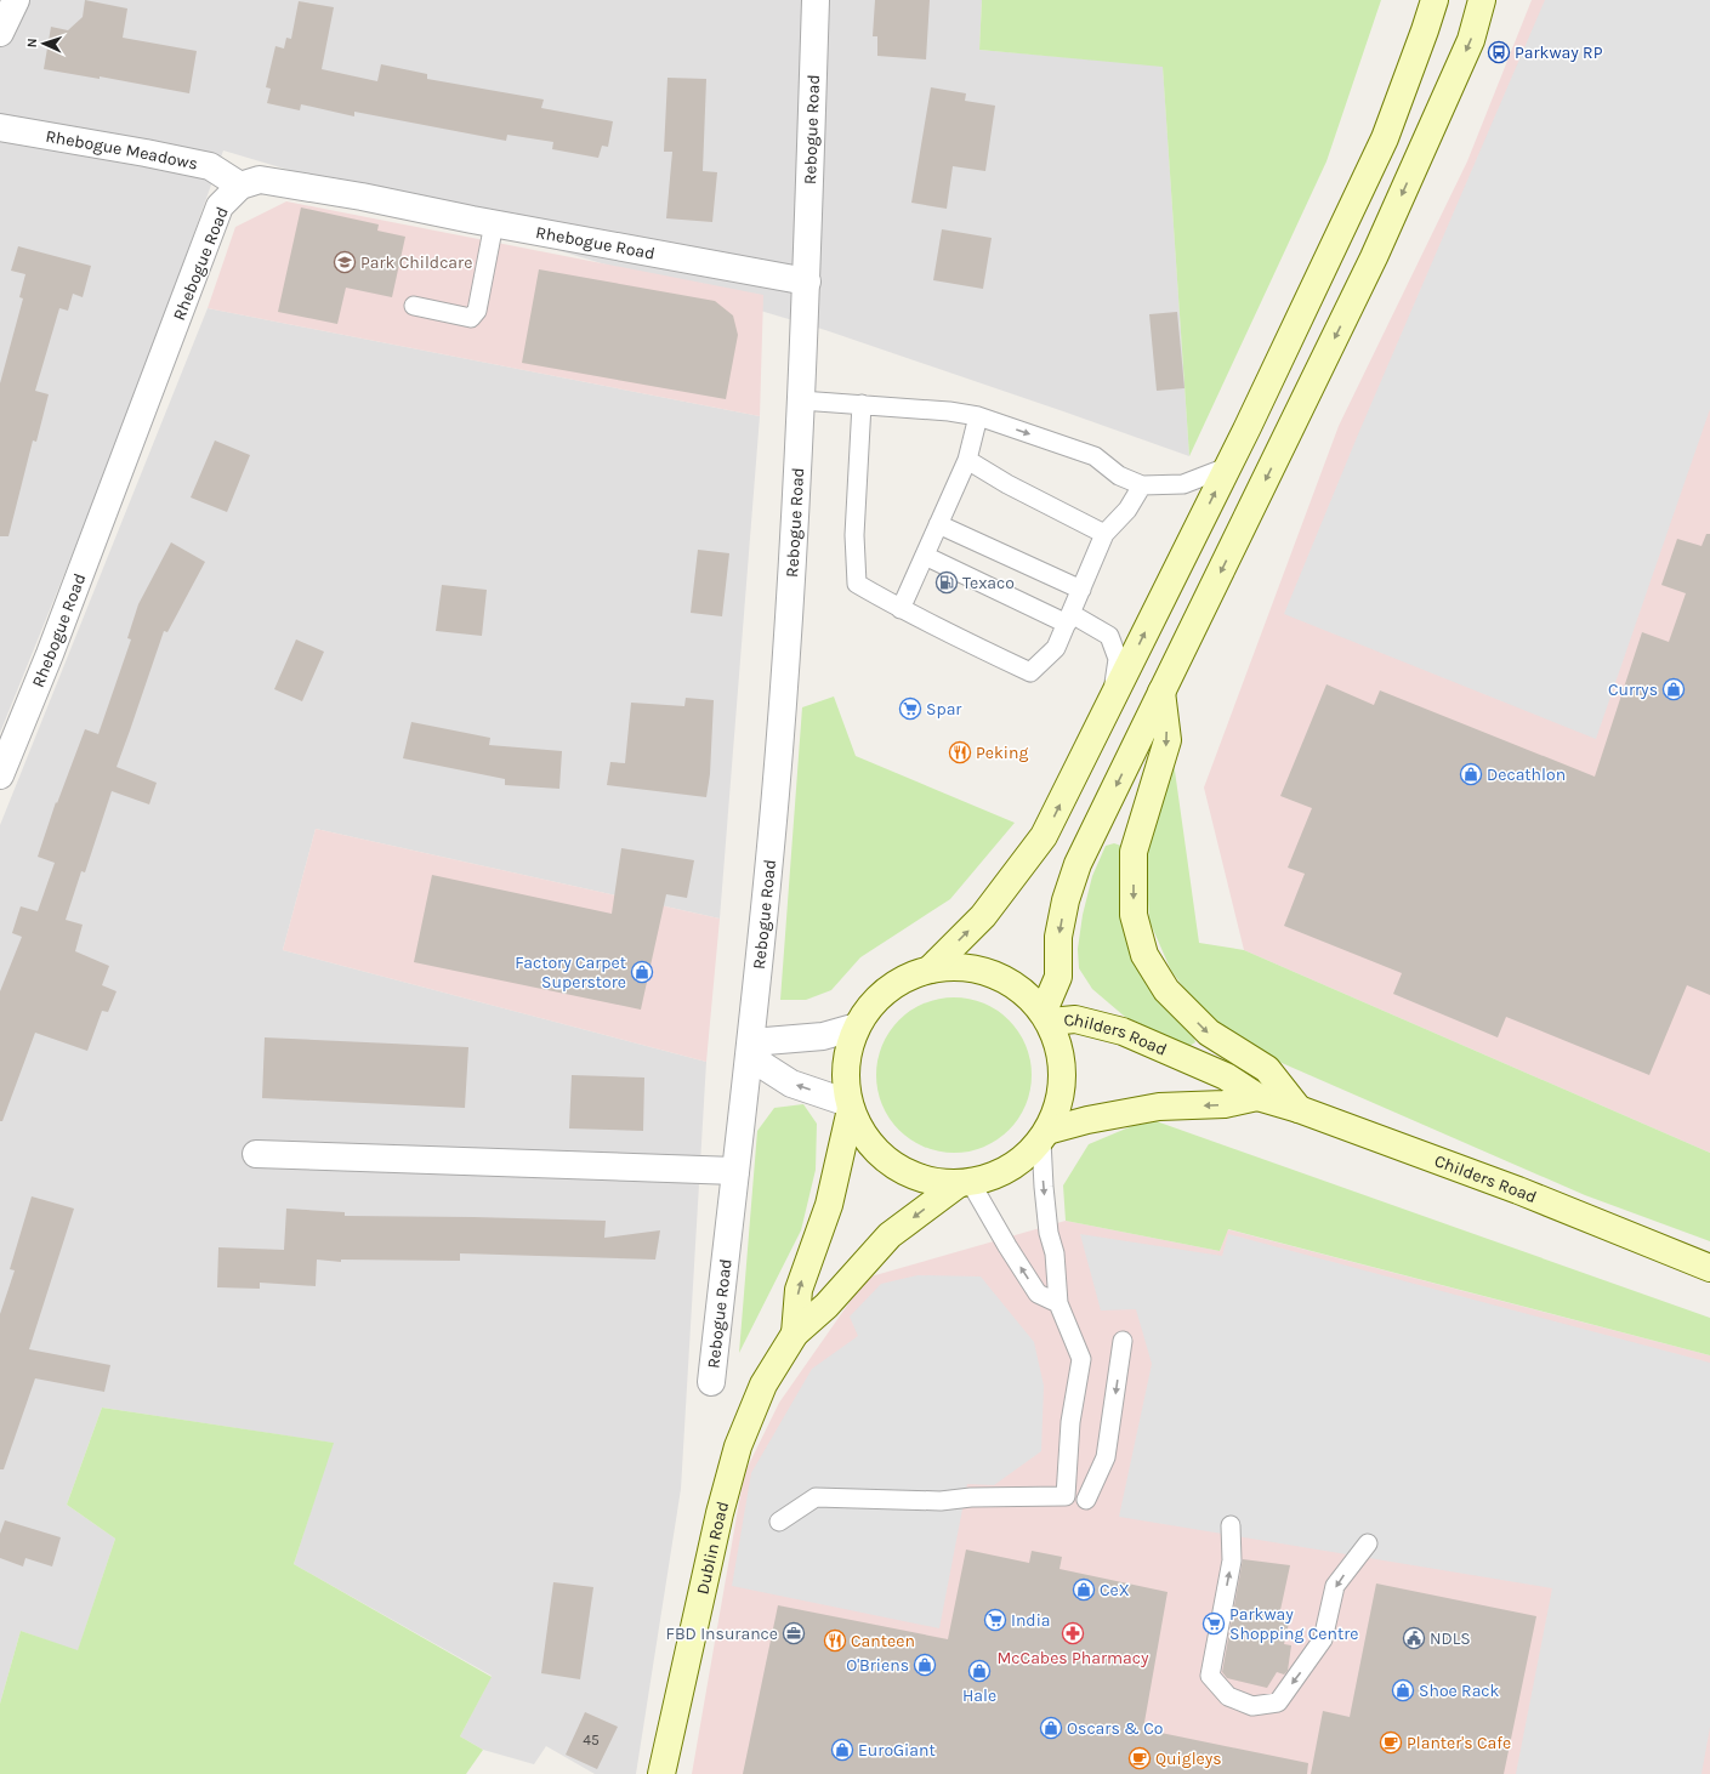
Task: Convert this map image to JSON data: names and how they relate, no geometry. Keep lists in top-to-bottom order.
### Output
{
  "streets": {
    "main road": ["Childers Road", "Dublin Road"],
    "street": ["Rebogue Road", "Rhebogue Meadows", "Rhebogue Road"]
  },
  "crossings": [
    ["Rebogue Road", "Rhebogue Road"],
    ["Rhebogue Meadows", "Rhebogue Road"]
  ],
  "places": {
    "bus stop": ["Parkway RP"],
    "school or university": ["Park Childcare"],
    "fuel station": ["Texaco"],
    "shop": [
      "Currys",
      "Decathlon",
      "Factory Carpet Superstore",
      "CeX",
      "O'Briens",
      "Hale",
      "Shoe Rack",
      "Oscars & Co",
      "EuroGiant"
    ],
    "supermarket": ["Spar", "India", "Parkway Shopping Centre"],
    "restaurant": ["Peking", "Canteen"],
    "office": ["FBD Insurance"],
    "pharmacy": ["McCabes Pharmacy"],
    "public building": ["NDLS"],
    "cafe": ["Planter's Cafe", "Quigleys"]
  },
  "house_numbers": ["45"],
  "north": "left"
}
